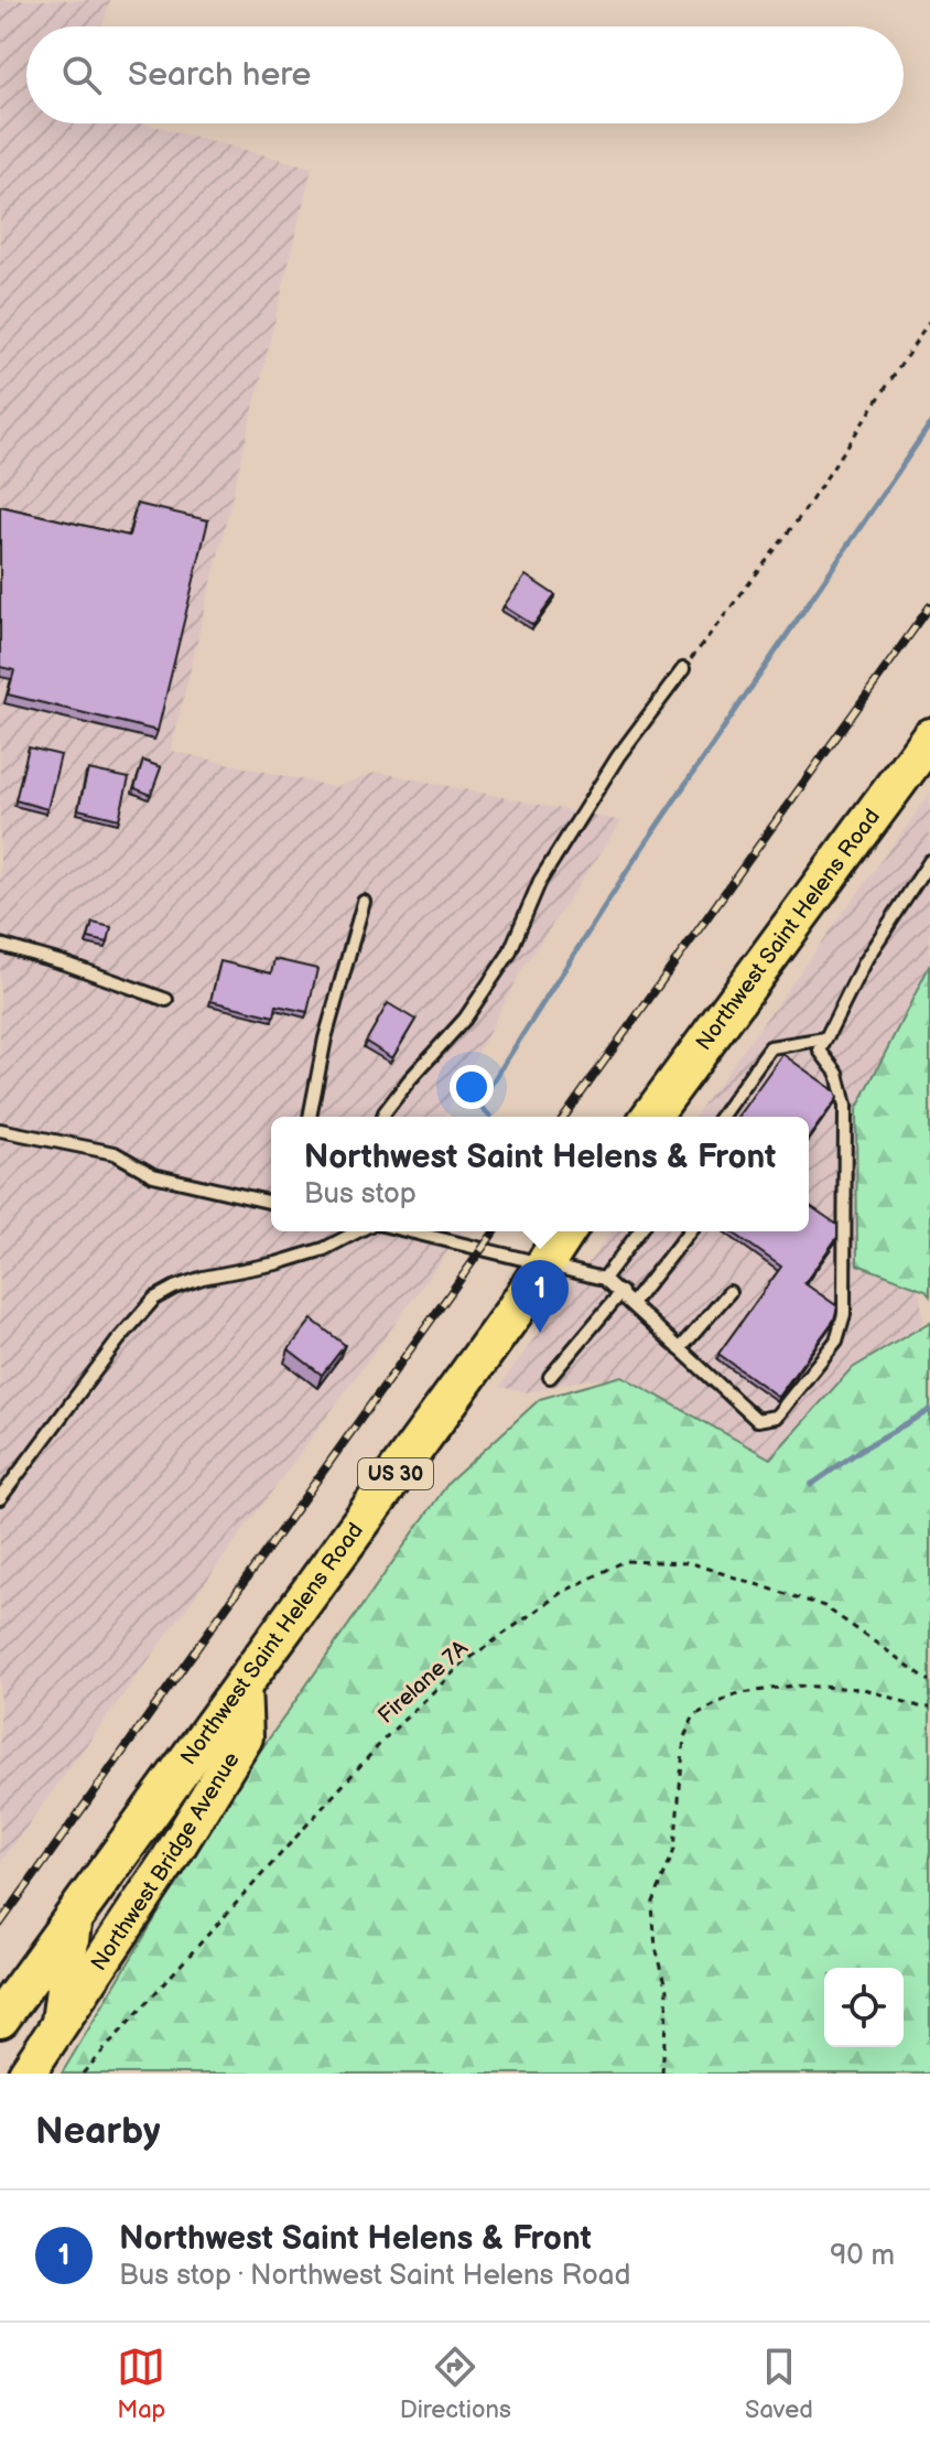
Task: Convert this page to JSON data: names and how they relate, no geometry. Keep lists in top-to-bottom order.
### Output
{
  "streets": {
    "highway": ["Northwest Saint Helens Road", "US 30"],
    "main road": ["Northwest Bridge Avenue"],
    "path": ["Firelane 7A"]
  },
  "crossings": [
    ["Northwest Saint Helens Road", "Northwest Bridge Avenue"]
  ],
  "page": {
    "search": "Search here",
    "popup": ["Northwest Saint Helens & Front", "Bus stop"],
    "pins": "1",
    "heading": "Nearby",
    "list": [
      {
        "mark": "1",
        "name": "Northwest Saint Helens & Front",
        "note": "Bus stop · Northwest Saint Helens Road",
        "value": "90 m"
      }
    ],
    "nav": ["Map", "Directions", "Saved"]
  }
}
